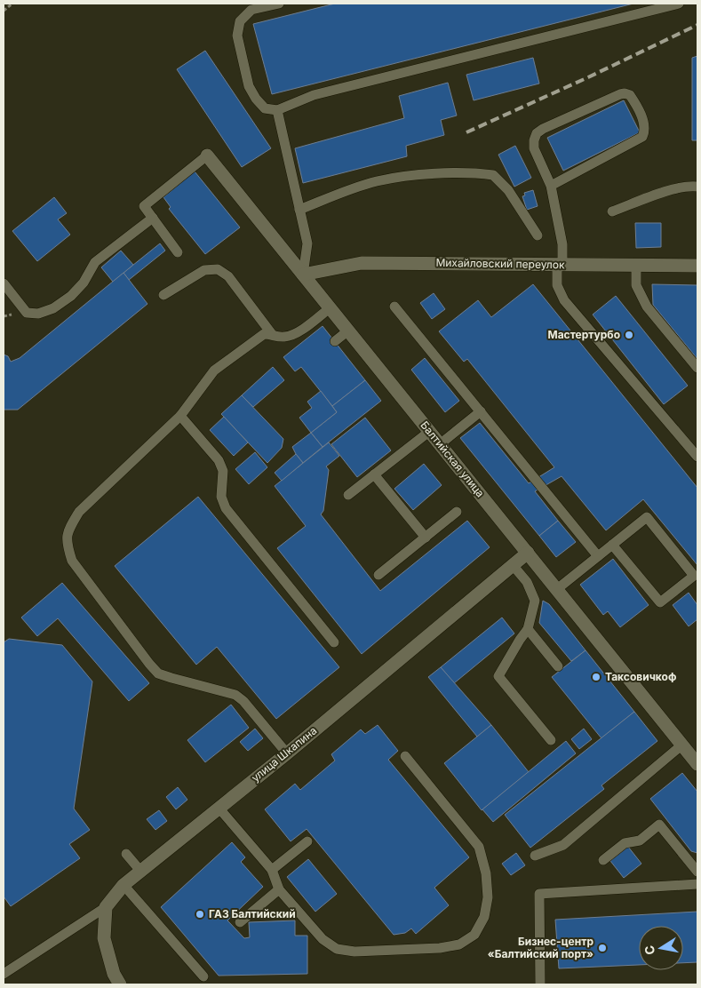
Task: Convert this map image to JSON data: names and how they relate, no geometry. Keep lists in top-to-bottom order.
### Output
{
  "streets": {
    "street": ["Михайловский переулок", "Балтийская улица", "улица Шкапина"]
  },
  "crossings": [
    ["Михайловский переулок", "Балтийская улица"],
    ["Балтийская улица", "улица Шкапина"]
  ],
  "places": [
    "Мастертурбо",
    "Таксовичкоф",
    "ГАЗ Балтийский",
    "Бизнес-центр «Балтийский порт»"
  ],
  "north": "left"
}
